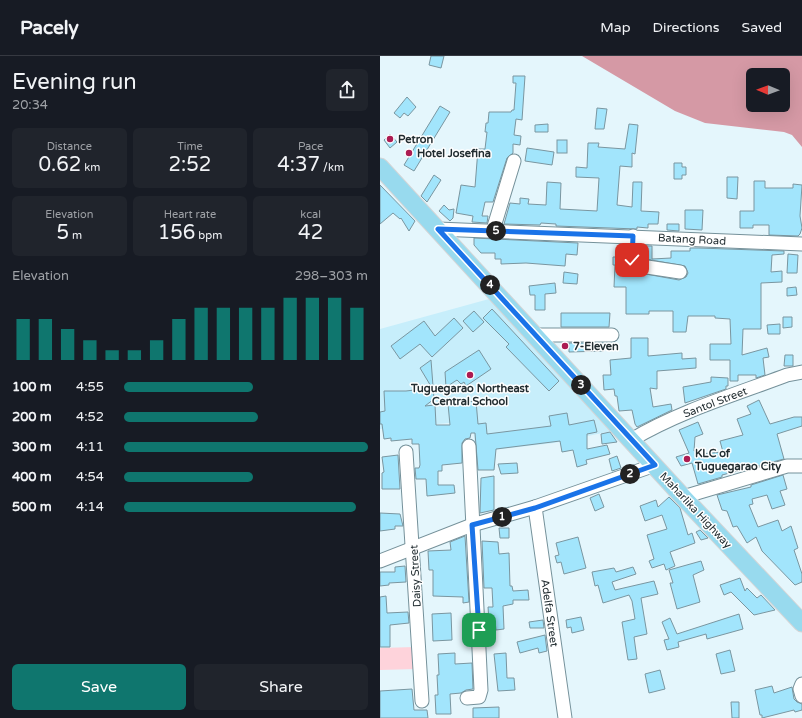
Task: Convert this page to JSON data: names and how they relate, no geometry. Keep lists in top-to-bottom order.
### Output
{
  "streets": {
    "main road": ["Maharlika Highway"],
    "street": [
      "Batang Road",
      "Santol Street",
      "Daisy Street",
      "Adelfa Street"
    ]
  },
  "crossings": [
    ["Batang Road", "Maharlika Highway"],
    ["Santol Street", "Maharlika Highway"]
  ],
  "places": [
    "Petron",
    "Hotel Josefina",
    "7-Eleven",
    "Tuguegarao Northeast Central School",
    "KLC of Tuguegarao City"
  ],
  "north": "left",
  "page": {
    "header": "Pacely",
    "nav": ["Map", "Directions", "Saved"],
    "heading": ["Evening run", "20:34"],
    "stats": [
      ["Distance", "0.62 km"],
      ["Time", "2:52"],
      ["Pace", "4:37 /km"],
      ["Elevation", "5 m"],
      ["Heart rate", "156 bpm"],
      ["kcal", "42"]
    ],
    "pins": [
      "5",
      "4",
      "3",
      "2",
      "1"
    ],
    "chart": ["Elevation", "298–303 m"],
    "list": [
      {
        "name": "100 m",
        "note": "4:55"
      },
      {
        "name": "200 m",
        "note": "4:52"
      },
      {
        "name": "300 m",
        "note": "4:11"
      },
      {
        "name": "400 m",
        "note": "4:54"
      },
      {
        "name": "500 m",
        "note": "4:14"
      }
    ],
    "buttons": ["Save", "Share"]
  }
}
